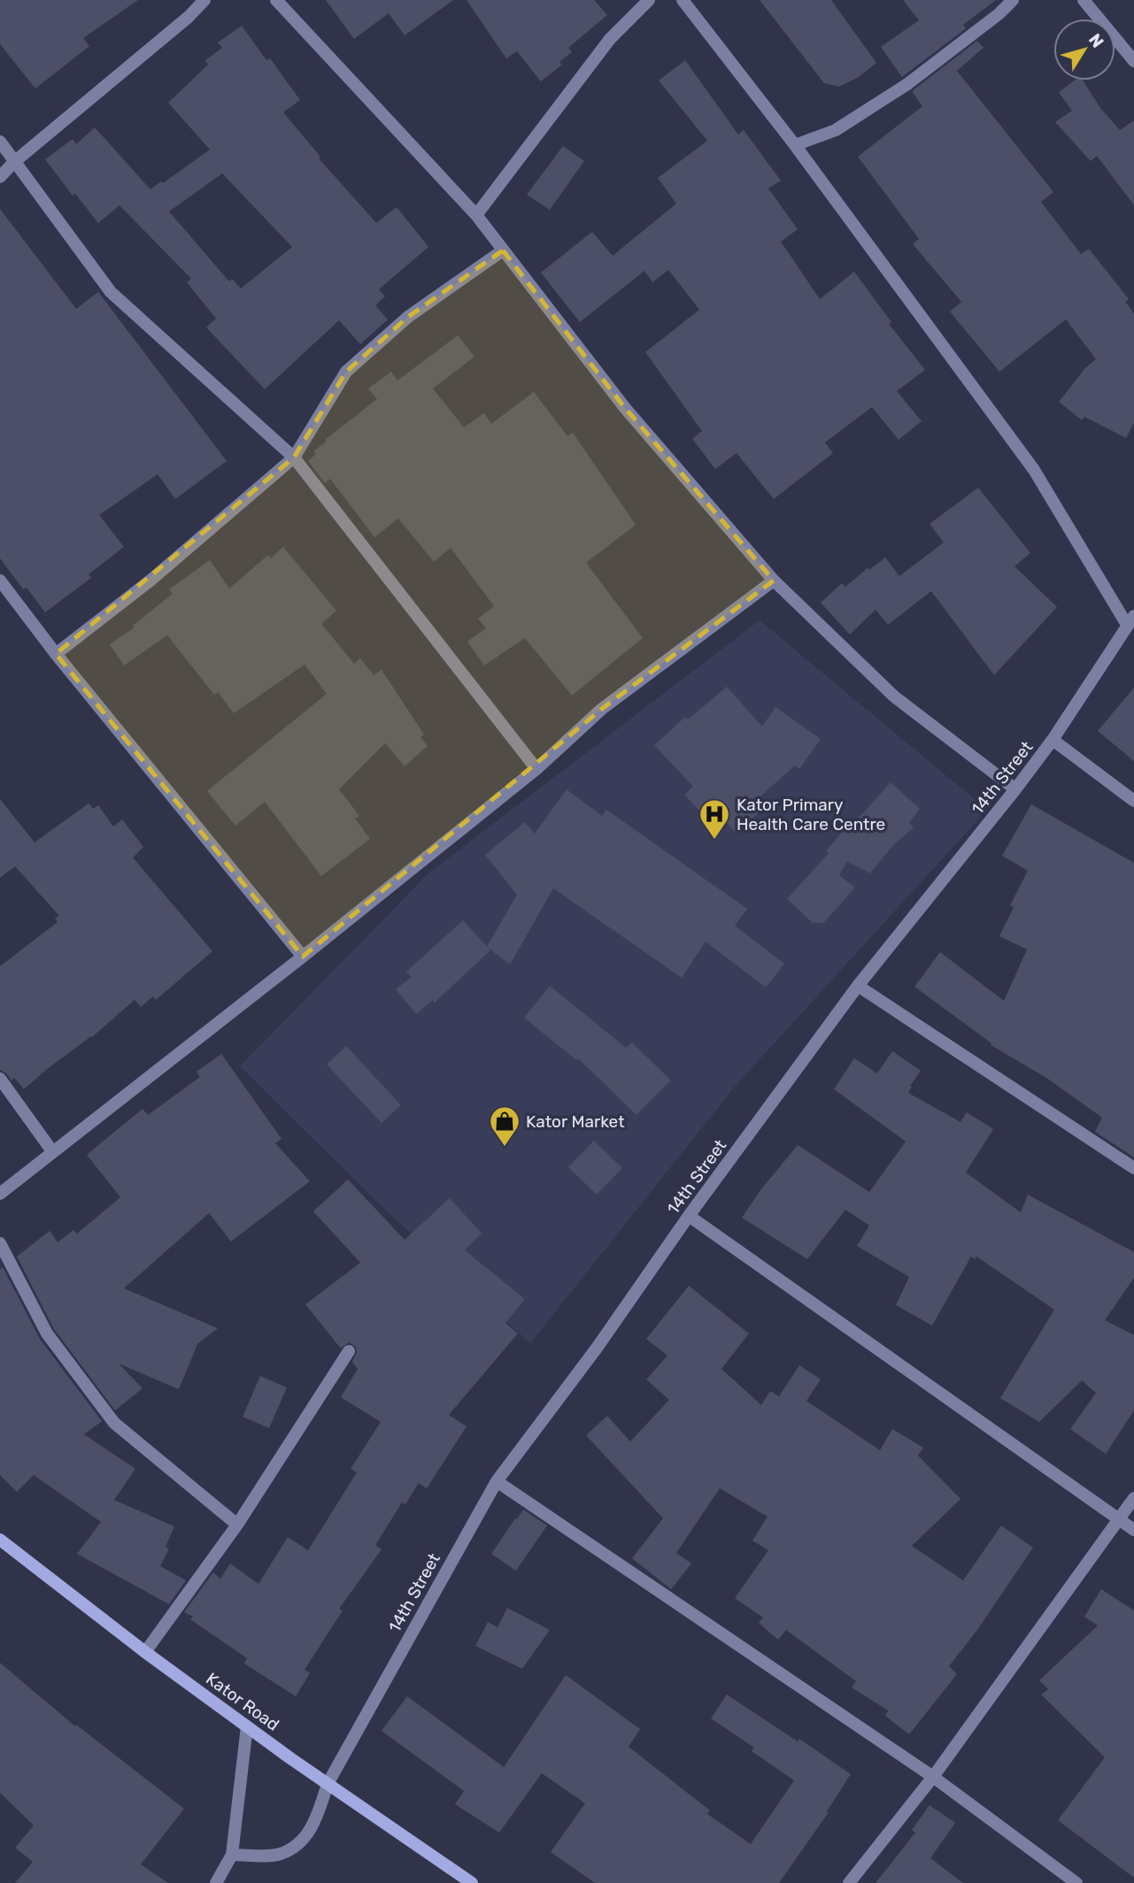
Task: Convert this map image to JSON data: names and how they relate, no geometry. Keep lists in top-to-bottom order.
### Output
{
  "streets": {
    "main road": ["Kator Road"],
    "street": ["14th Street"]
  },
  "crossings": [
    ["14th Street", "Kator Road"]
  ],
  "places": {
    "hospital": ["Kator Primary Health Care Centre"],
    "shop": ["Kator Market"]
  },
  "north": "top right"
}
